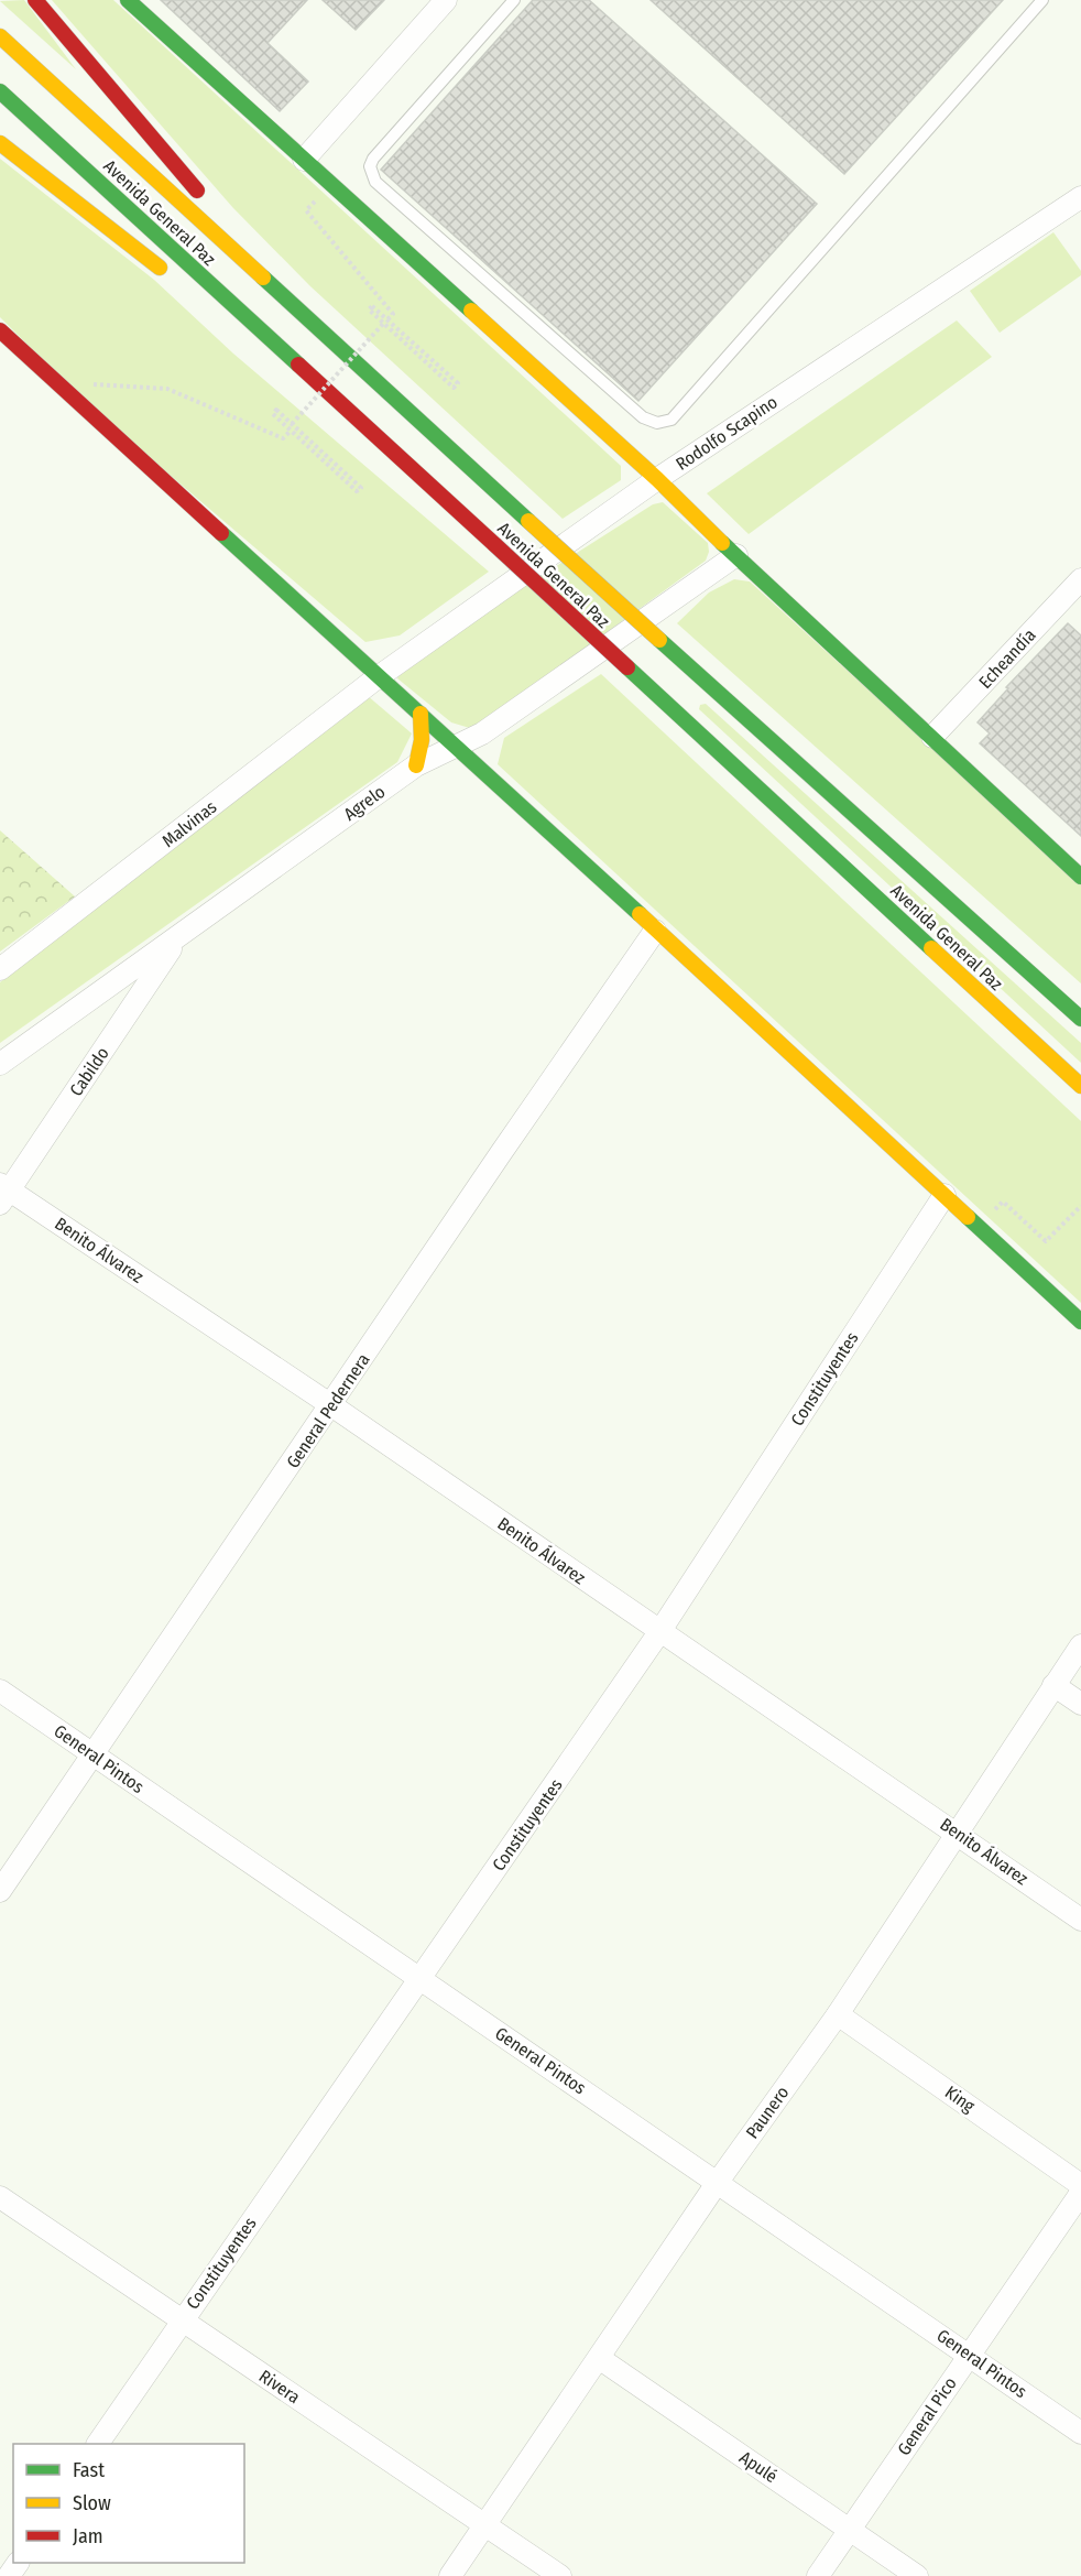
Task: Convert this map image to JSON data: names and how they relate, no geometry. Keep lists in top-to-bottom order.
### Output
{
  "streets": {
    "main road": ["Avenida General Paz"],
    "street": [
      "Rodolfo Scapino",
      "Echeandía",
      "Agrelo",
      "Malvinas",
      "Cabildo",
      "Benito Álvarez",
      "Constituyentes",
      "General Pedernera",
      "General Pintos",
      "King",
      "Paunero",
      "Rivera",
      "General Pico",
      "Apulé"
    ]
  },
  "crossings": [
    ["Rodolfo Scapino", "Malvinas"],
    ["Agrelo", "Cabildo"],
    ["Cabildo", "Benito Álvarez"],
    ["Benito Álvarez", "Constituyentes"],
    ["Benito Álvarez", "General Pedernera"],
    ["Benito Álvarez", "Paunero"],
    ["Constituyentes", "General Pintos"],
    ["Constituyentes", "Rivera"],
    ["General Pedernera", "General Pintos"],
    ["General Pintos", "Paunero"],
    ["General Pintos", "General Pico"],
    ["King", "Paunero"],
    ["Paunero", "Rivera"],
    ["Paunero", "Apulé"],
    ["General Pico", "Apulé"]
  ],
  "legend": ["Fast", "Slow", "Jam"]
}
